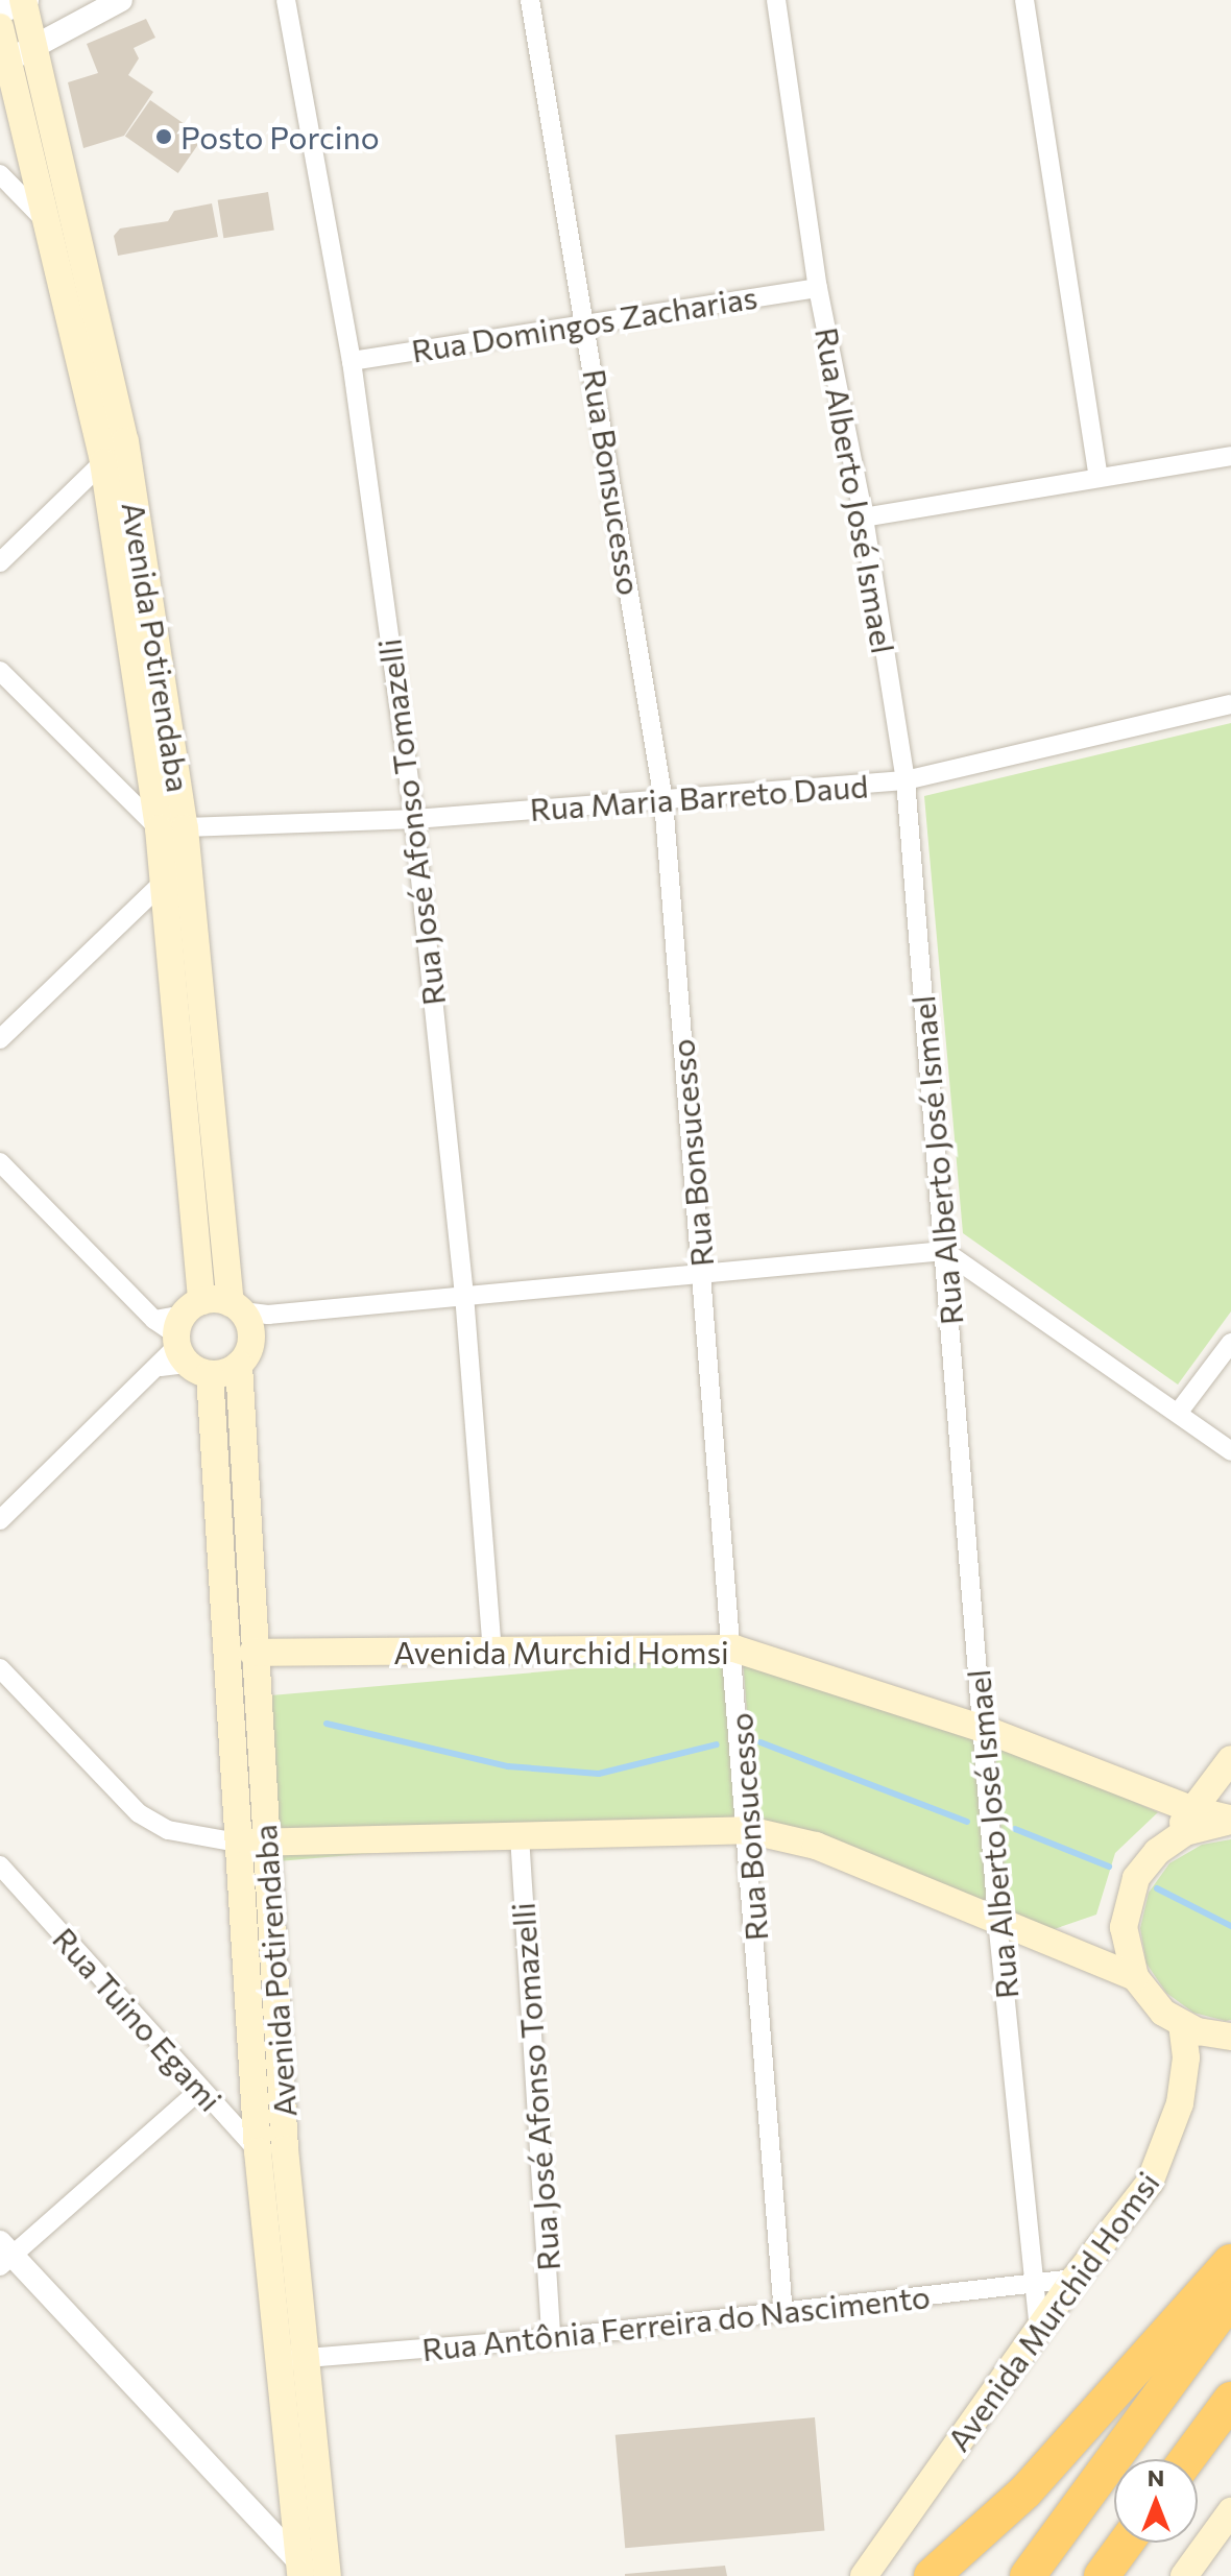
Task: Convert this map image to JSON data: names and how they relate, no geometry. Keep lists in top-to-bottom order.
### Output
{
  "streets": {
    "main road": ["Avenida Potirendaba", "Avenida Murchid Homsi"],
    "street": [
      "Rua Domingos Zacharias",
      "Rua Bonsucesso",
      "Rua Alberto José Ismael",
      "Rua Maria Barreto Daud",
      "Rua José Afonso Tomazelli",
      "Rua Tuino Egami",
      "Rua Antônia Ferreira do Nascimento"
    ]
  },
  "crossings": [
    ["Rua Domingos Zacharias", "Rua Bonsucesso"],
    ["Rua Domingos Zacharias", "Rua Alberto José Ismael"],
    ["Rua Domingos Zacharias", "Rua José Afonso Tomazelli"],
    ["Rua Bonsucesso", "Rua Maria Barreto Daud"],
    ["Rua Bonsucesso", "Avenida Murchid Homsi"],
    ["Rua Bonsucesso", "Rua Antônia Ferreira do Nascimento"],
    ["Rua Alberto José Ismael", "Rua Maria Barreto Daud"],
    ["Rua Alberto José Ismael", "Avenida Murchid Homsi"],
    ["Rua Alberto José Ismael", "Rua Antônia Ferreira do Nascimento"],
    ["Avenida Potirendaba", "Rua Maria Barreto Daud"],
    ["Avenida Potirendaba", "Avenida Murchid Homsi"],
    ["Avenida Potirendaba", "Rua Tuino Egami"],
    ["Avenida Potirendaba", "Rua Antônia Ferreira do Nascimento"],
    ["Rua Maria Barreto Daud", "Rua José Afonso Tomazelli"],
    ["Rua José Afonso Tomazelli", "Avenida Murchid Homsi"],
    ["Rua José Afonso Tomazelli", "Rua Antônia Ferreira do Nascimento"],
    ["Avenida Murchid Homsi", "Rua Antônia Ferreira do Nascimento"]
  ],
  "places": ["Posto Porcino"],
  "north": "top"
}
